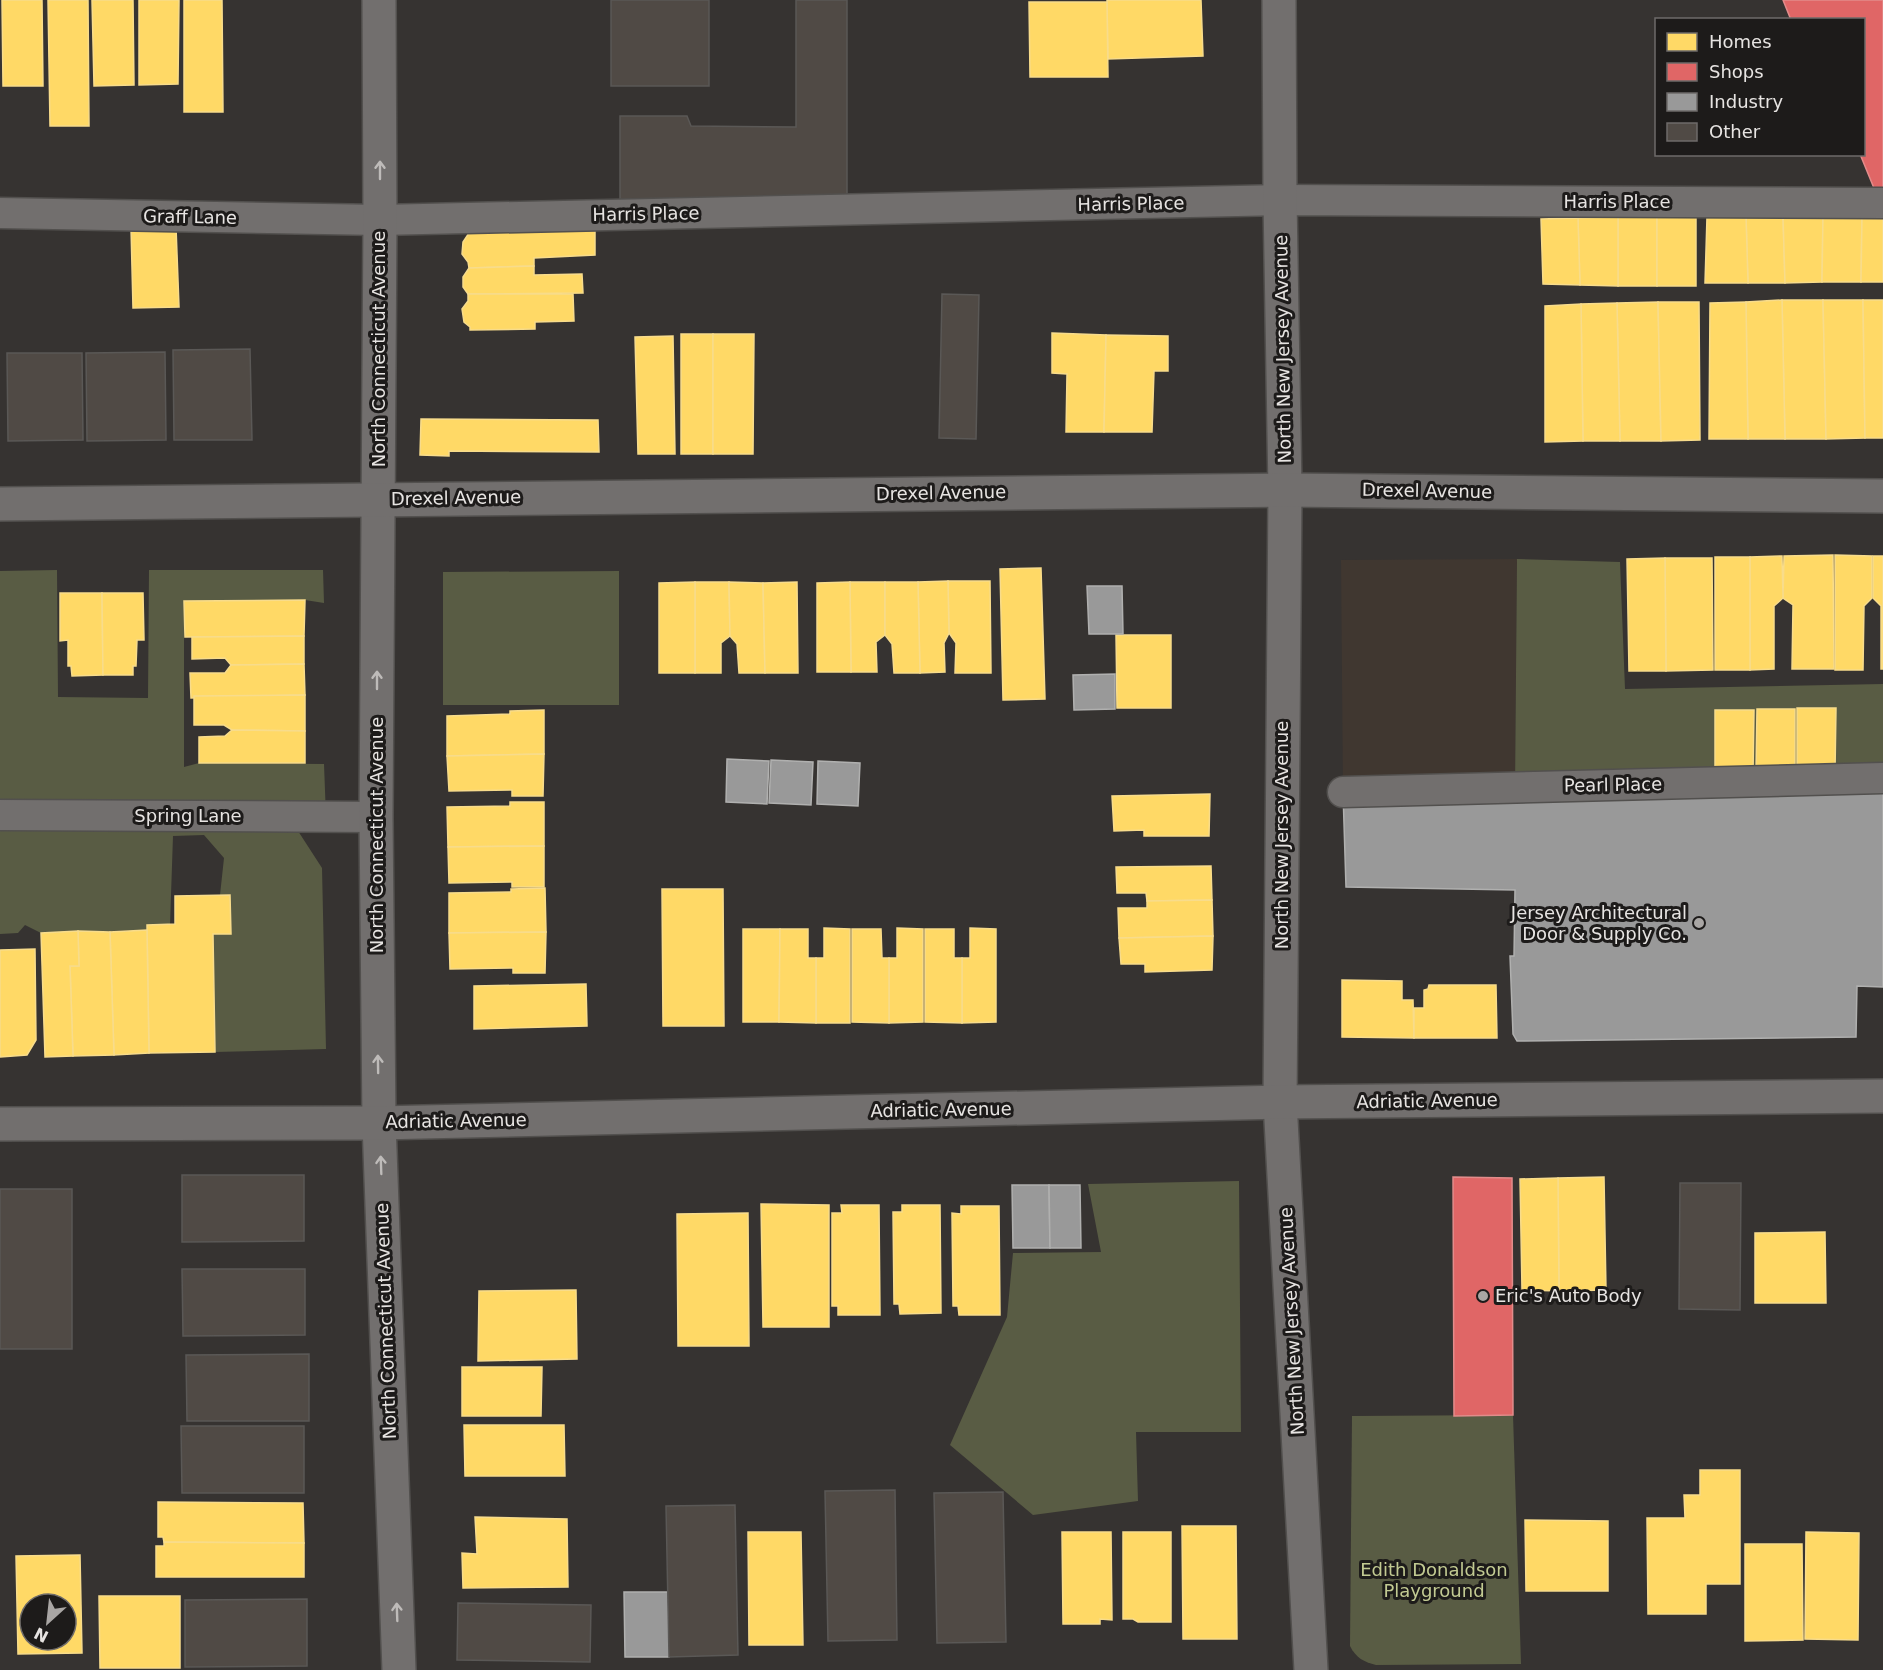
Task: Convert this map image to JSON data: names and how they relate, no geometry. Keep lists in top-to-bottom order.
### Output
{
  "streets": {
    "street": [
      "North Connecticut Avenue",
      "North New Jersey Avenue",
      "Drexel Avenue",
      "Adriatic Avenue"
    ],
    "lane": [
      "Harris Place",
      "Graff Lane",
      "Pearl Place",
      "Spring Lane"
    ]
  },
  "crossings": [
    ["Harris Place", "Graff Lane"],
    ["Harris Place", "North Connecticut Avenue"],
    ["Harris Place", "North New Jersey Avenue"],
    ["Graff Lane", "North Connecticut Avenue"],
    ["North Connecticut Avenue", "Drexel Avenue"],
    ["North Connecticut Avenue", "Spring Lane"],
    ["North Connecticut Avenue", "Adriatic Avenue"],
    ["North New Jersey Avenue", "Drexel Avenue"],
    ["North New Jersey Avenue", "Adriatic Avenue"]
  ],
  "one_way": ["North Connecticut Avenue"],
  "parks": ["Edith Donaldson Playground"],
  "places": ["Jersey Architectural Door & Supply Co.", "Eric's Auto Body"],
  "legend": [
    "Homes",
    "Shops",
    "Industry",
    "Other"
  ],
  "north": "bottom left"
}
